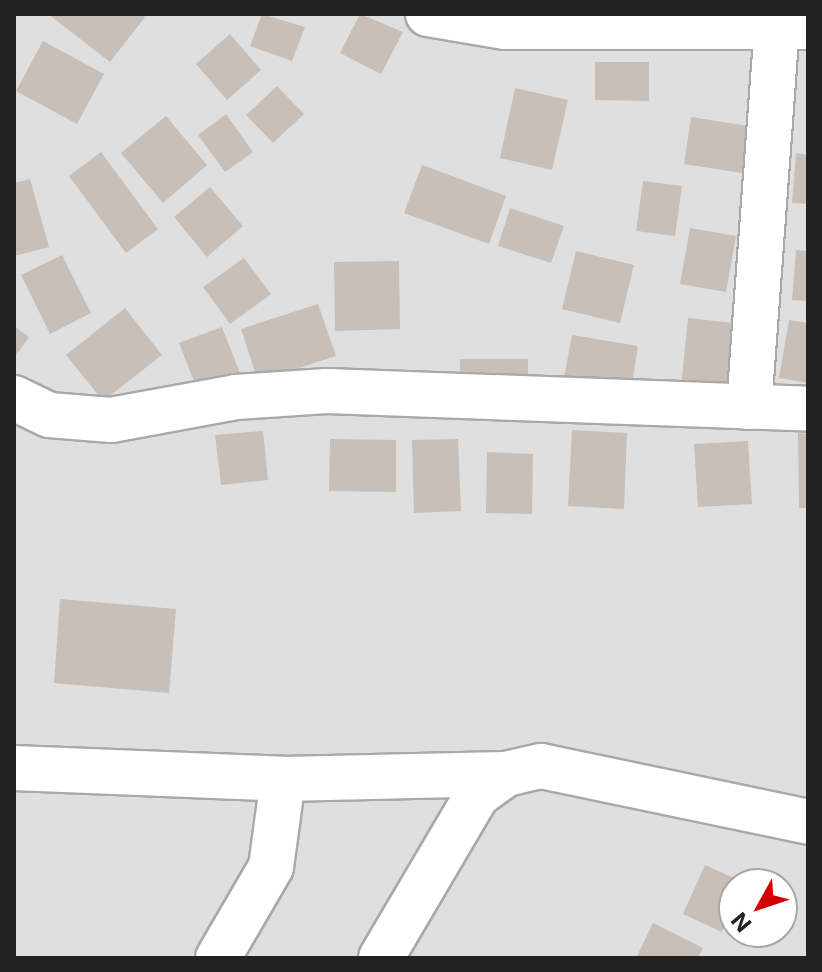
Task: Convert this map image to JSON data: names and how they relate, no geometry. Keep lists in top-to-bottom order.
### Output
{
  "north": "bottom left"
}
